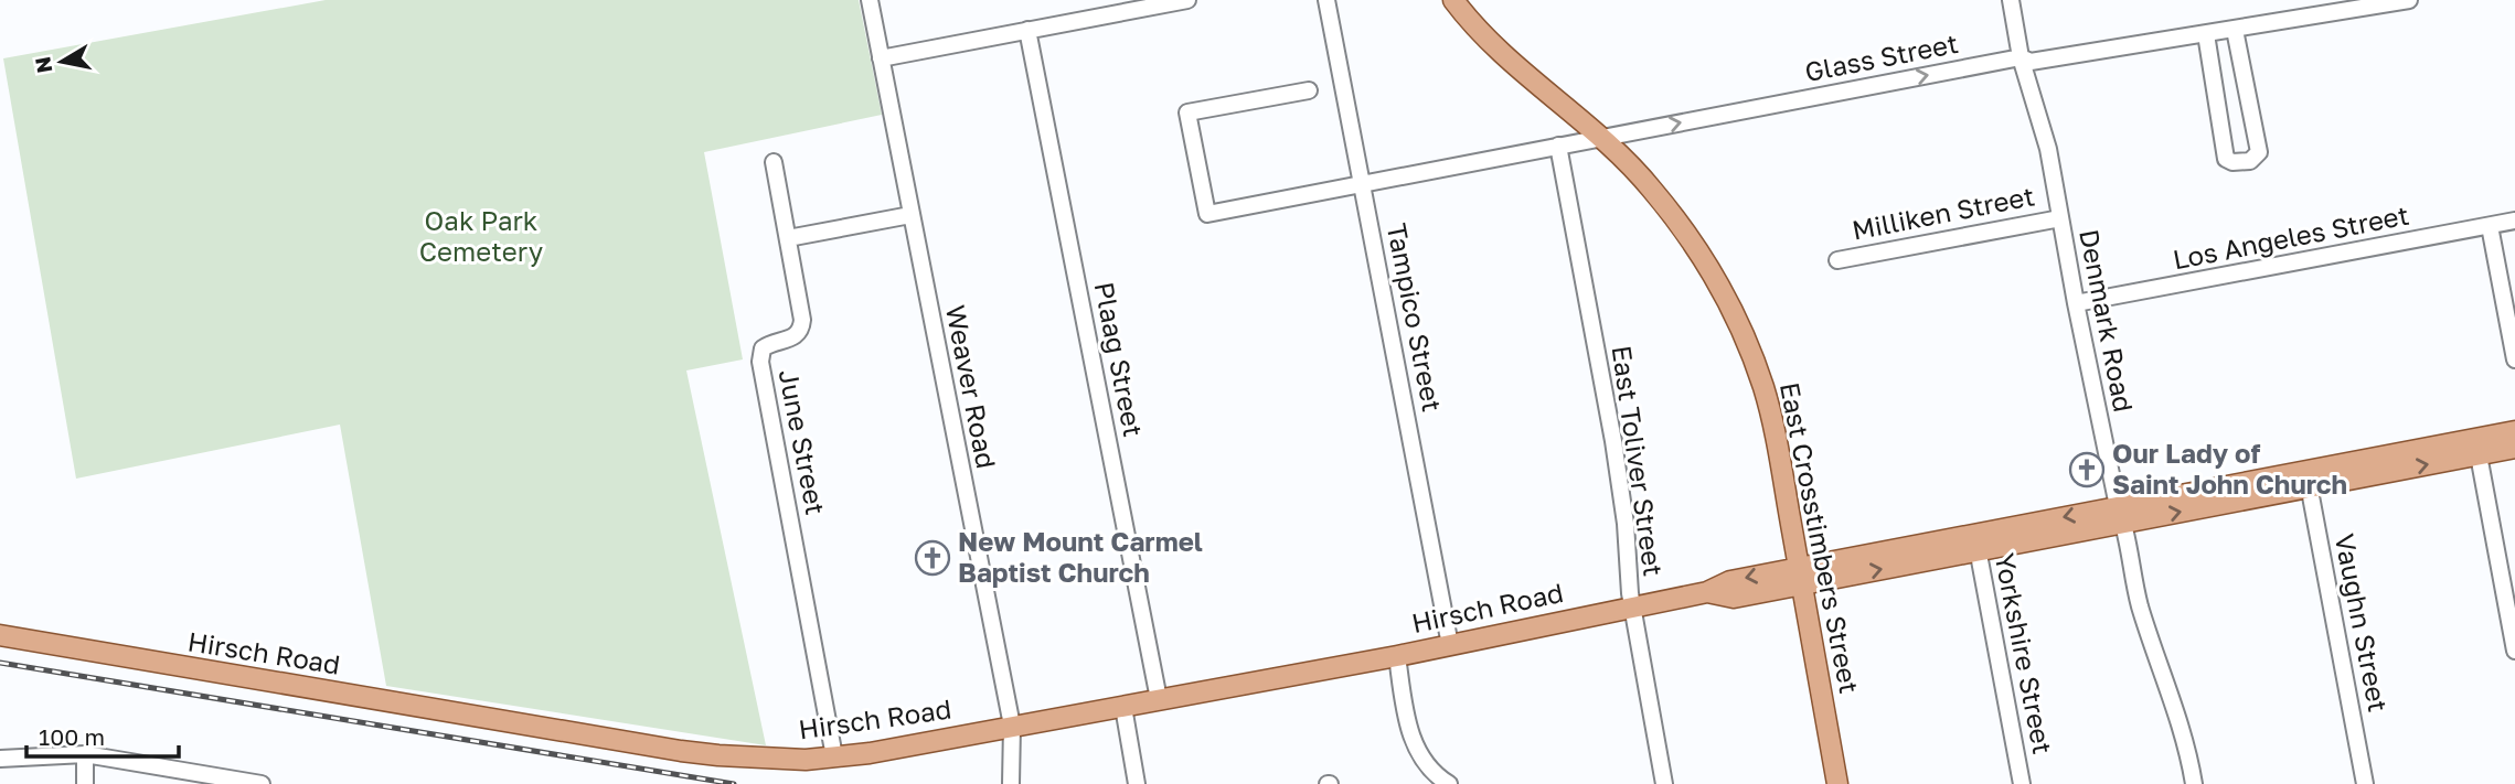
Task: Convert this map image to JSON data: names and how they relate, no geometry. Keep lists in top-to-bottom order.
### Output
{
  "streets": {
    "main road": ["East Crosstimbers Street", "Hirsch Road"],
    "street": [
      "Glass Street",
      "Milliken Street",
      "Los Angeles Street",
      "Tampico Street",
      "Denmark Road",
      "Plaag Street",
      "Weaver Road",
      "June Street",
      "East Toliver Street",
      "Vaughn Street",
      "Yorkshire Street"
    ]
  },
  "crossings": [
    ["Glass Street", "Tampico Street"],
    ["Glass Street", "Denmark Road"],
    ["Glass Street", "East Toliver Street"],
    ["Glass Street", "East Crosstimbers Street"],
    ["Milliken Street", "Denmark Road"],
    ["Los Angeles Street", "Denmark Road"],
    ["Tampico Street", "Hirsch Road"],
    ["Denmark Road", "Hirsch Road"],
    ["Plaag Street", "Hirsch Road"],
    ["Weaver Road", "Hirsch Road"],
    ["June Street", "Hirsch Road"],
    ["East Toliver Street", "Hirsch Road"],
    ["East Crosstimbers Street", "Hirsch Road"],
    ["Hirsch Road", "Vaughn Street"],
    ["Hirsch Road", "Yorkshire Street"]
  ],
  "parks": ["Oak Park Cemetery"],
  "places": {
    "church": ["Our Lady of Saint John Church", "New Mount Carmel Baptist Church"]
  },
  "scale_bar": "100 m",
  "north": "left"
}
